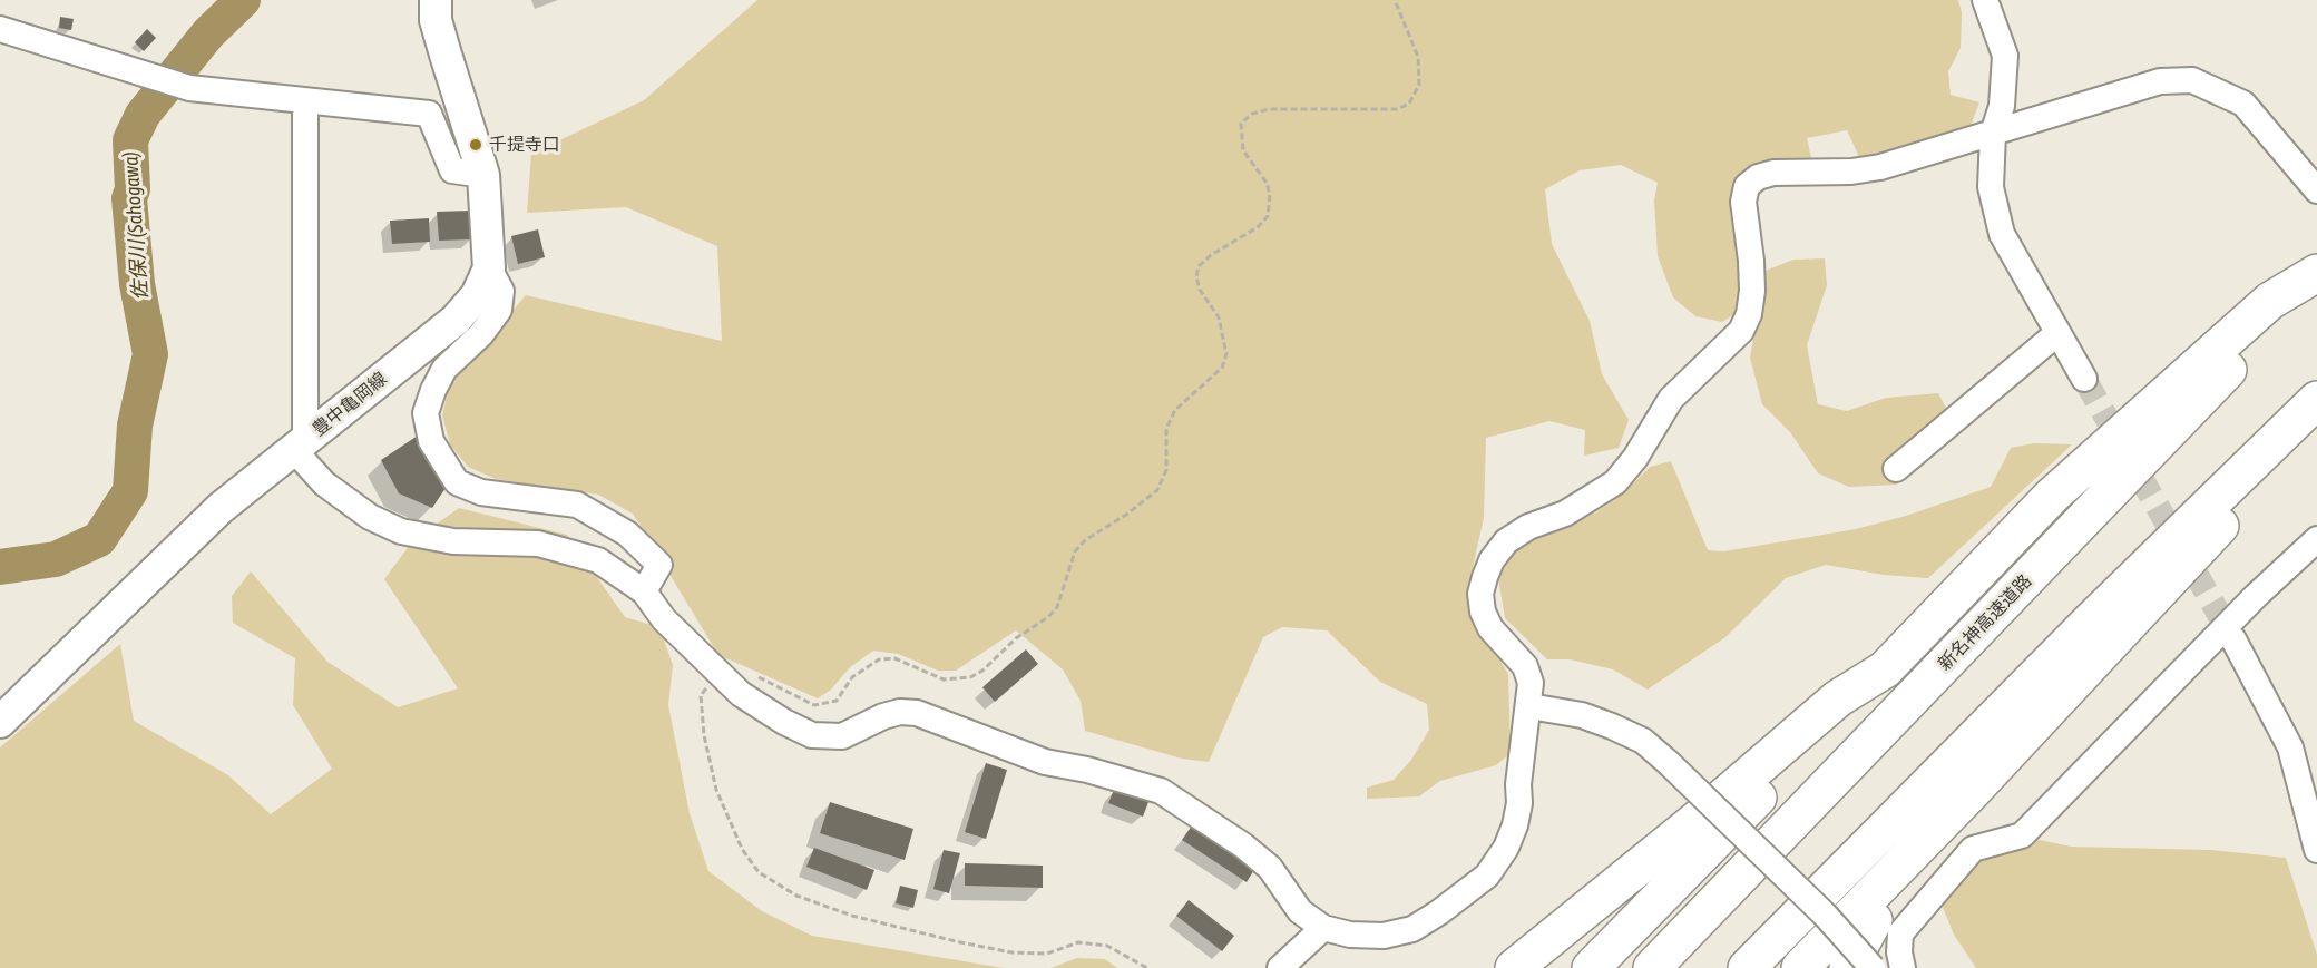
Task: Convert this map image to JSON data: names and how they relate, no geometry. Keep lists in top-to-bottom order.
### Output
{
  "streets": {
    "highway": ["新名神高速道路"],
    "main road": ["豊中亀岡線"]
  },
  "water": ["佐保川 (Sahogawa)"],
  "places": ["千提寺口"]
}
